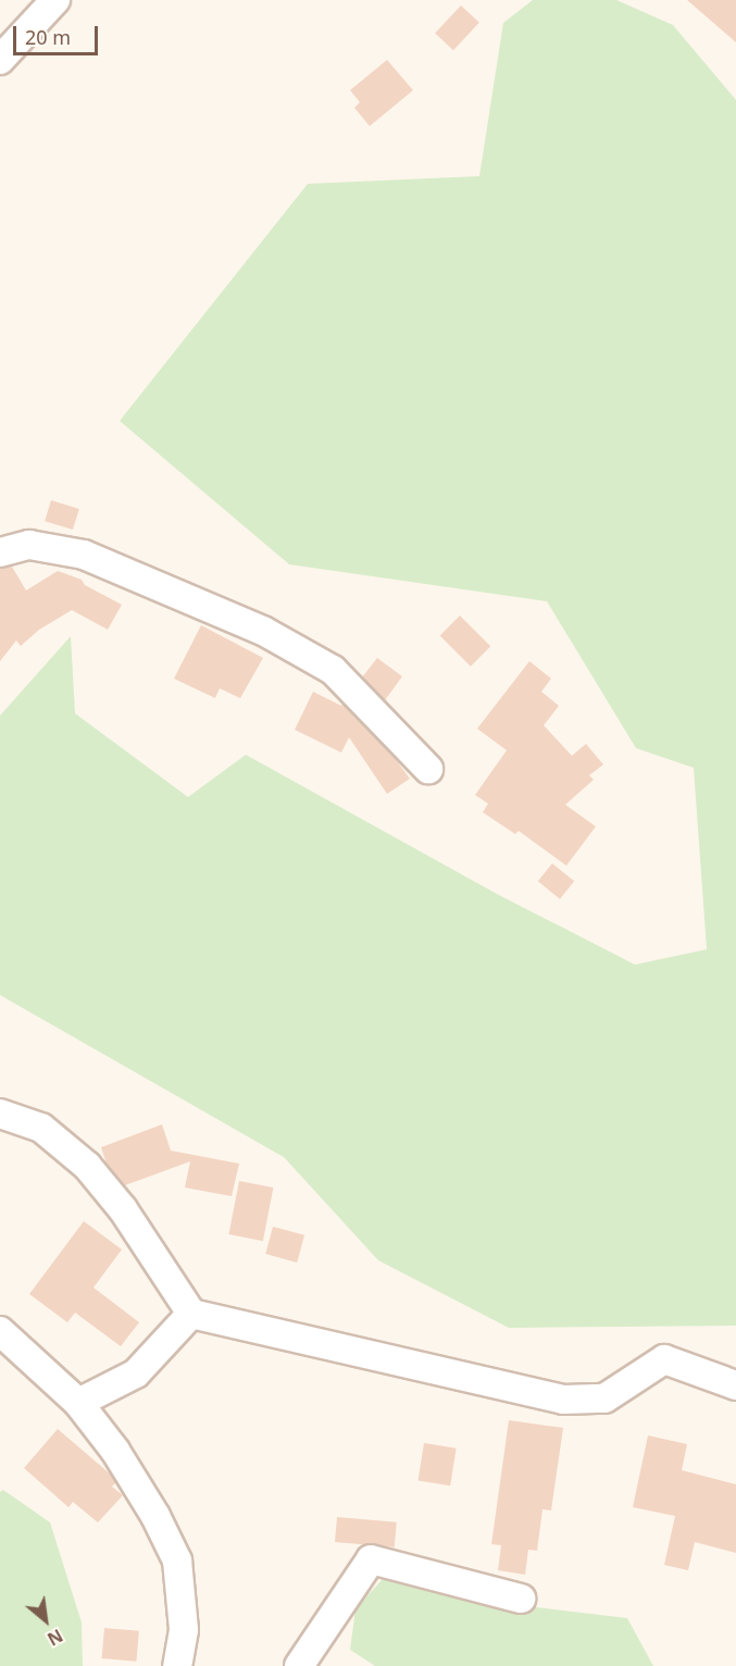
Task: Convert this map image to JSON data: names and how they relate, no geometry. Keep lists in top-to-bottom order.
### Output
{
  "scale_bar": "20 m",
  "north": "bottom right"
}
